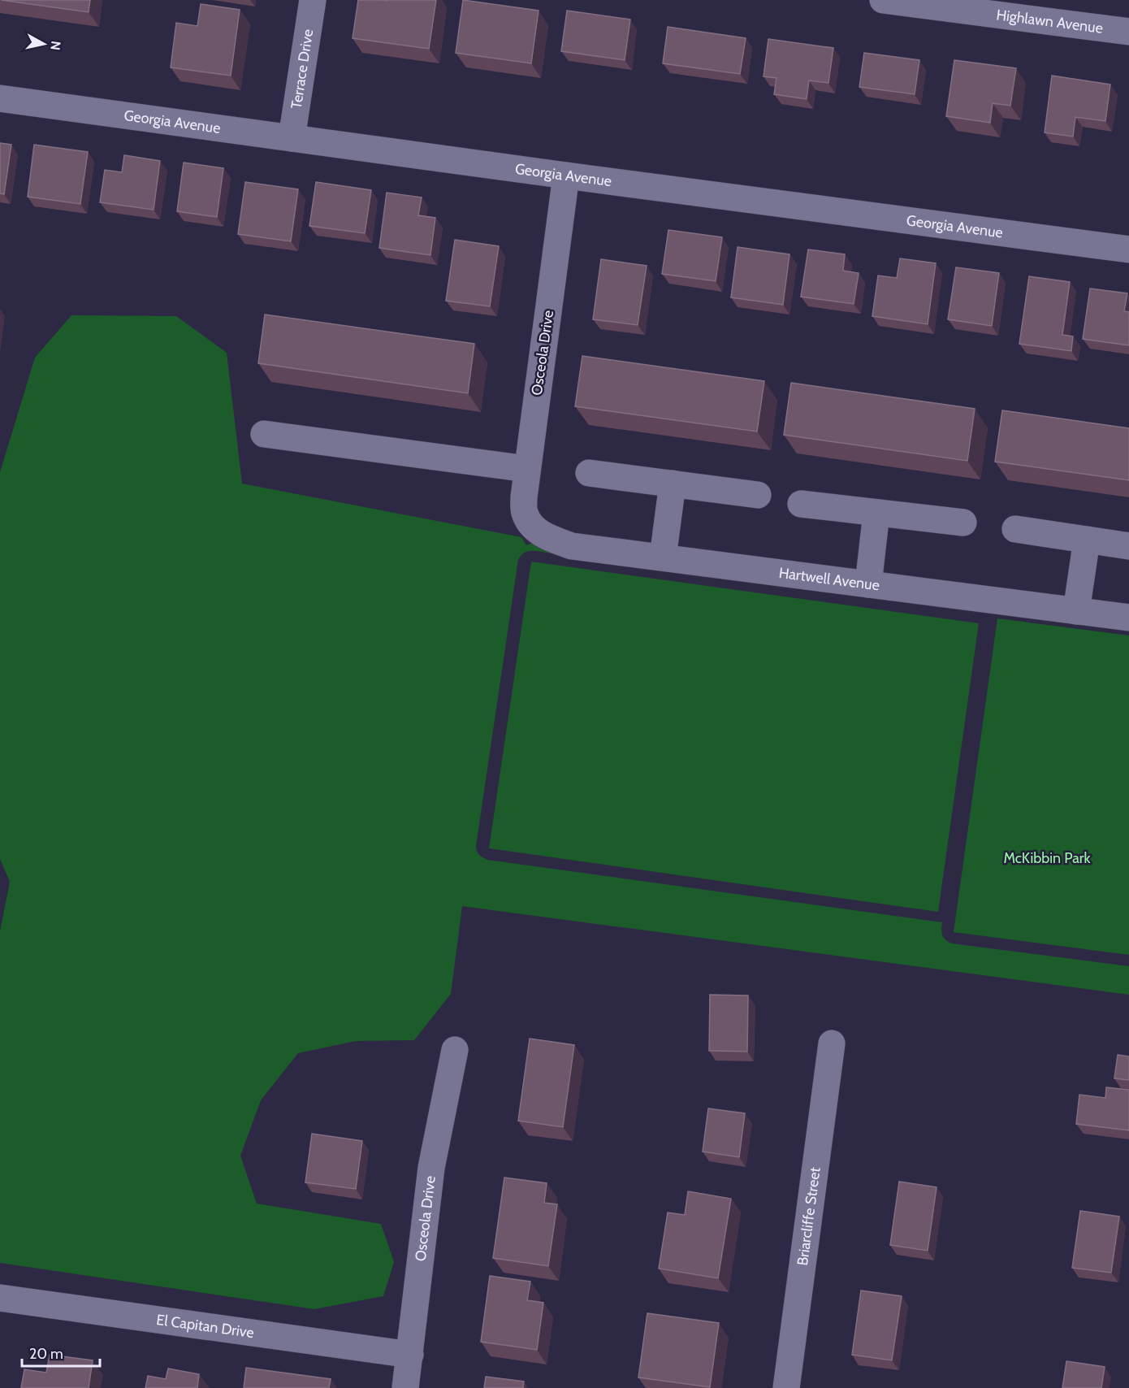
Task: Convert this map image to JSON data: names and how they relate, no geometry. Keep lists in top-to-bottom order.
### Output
{
  "streets": {
    "street": [
      "Highlawn Avenue",
      "Terrace Drive",
      "Georgia Avenue",
      "Osceola Drive",
      "Hartwell Avenue",
      "Briarcliffe Street",
      "El Capitan Drive"
    ]
  },
  "crossings": [
    ["Terrace Drive", "Georgia Avenue"],
    ["Georgia Avenue", "Osceola Drive"],
    ["Osceola Drive", "Hartwell Avenue"],
    ["Osceola Drive", "El Capitan Drive"]
  ],
  "parks": ["McKibbin Park"],
  "scale_bar": "20 m",
  "north": "right"
}
